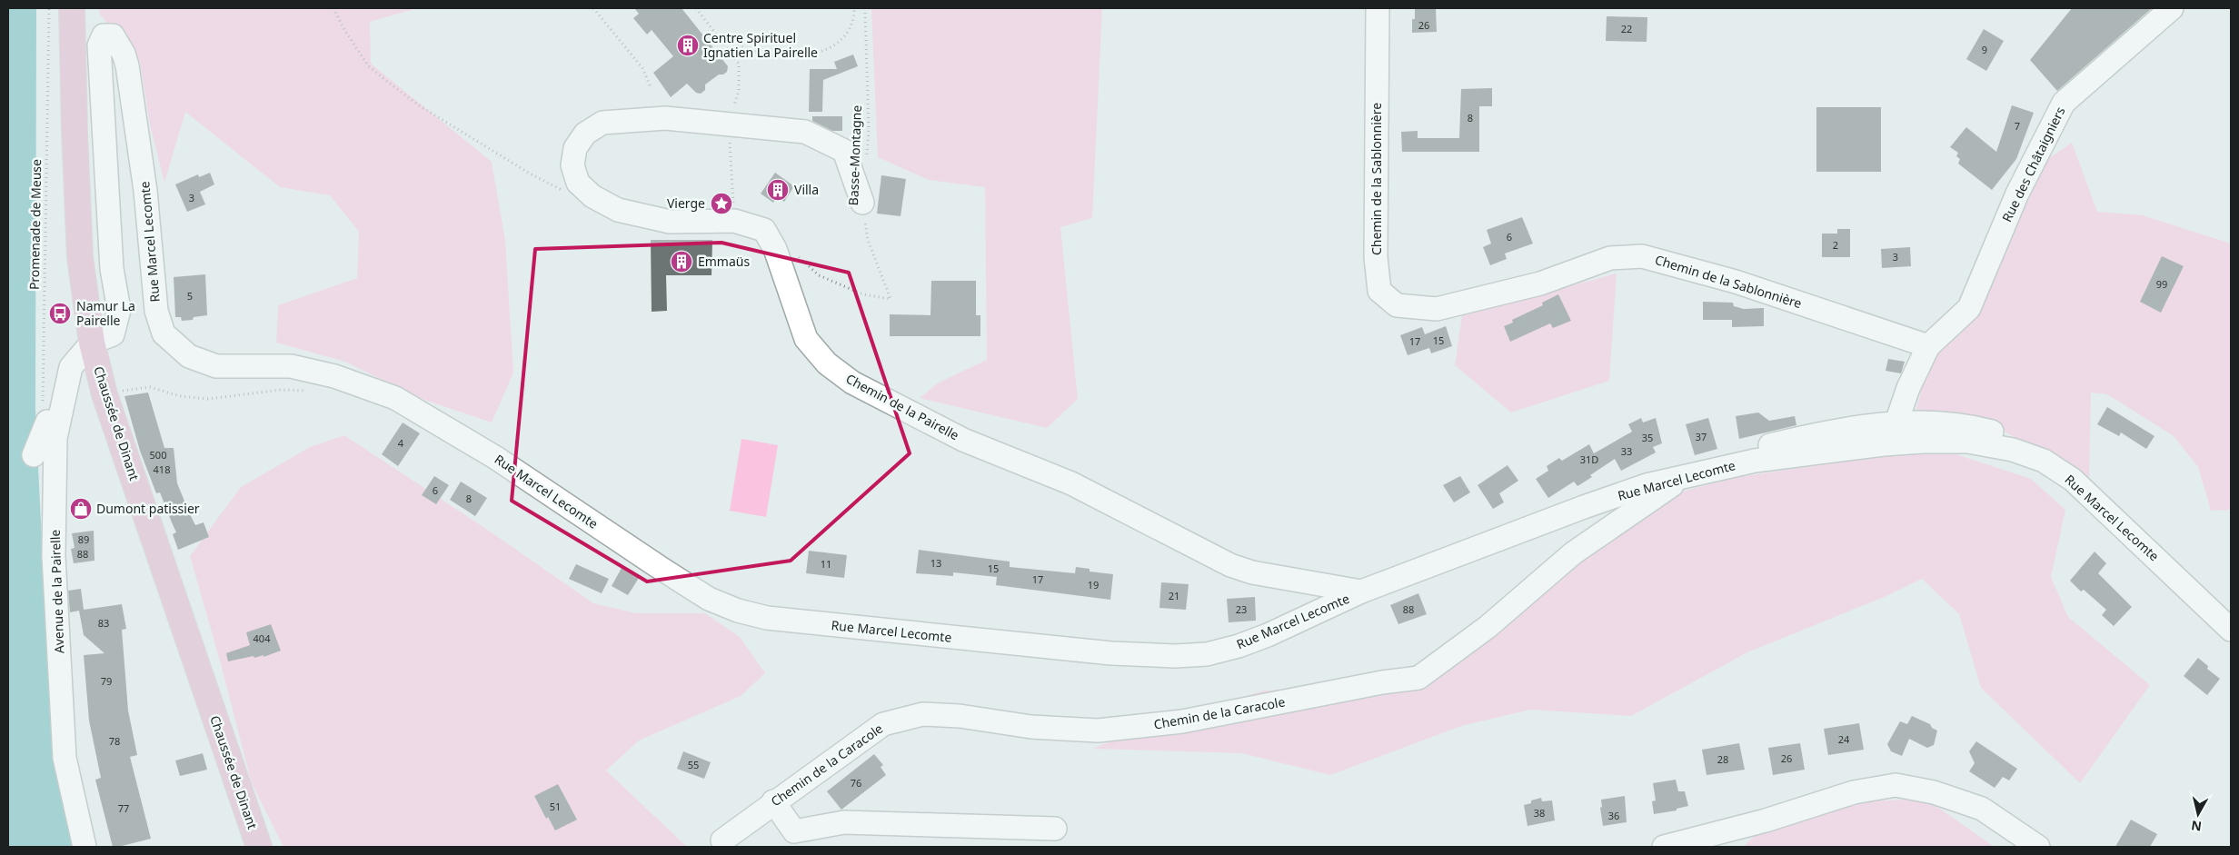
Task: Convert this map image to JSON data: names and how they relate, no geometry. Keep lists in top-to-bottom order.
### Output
{
  "streets": {
    "main road": ["Chaussée de Dinant"],
    "street": [
      "Rue des Châtaigniers",
      "Chemin de la Sablonnière",
      "Rue Marcel Lecomte",
      "Chemin de la Pairelle",
      "Avenue de la Pairelle",
      "Chemin de la Caracole"
    ],
    "path": ["Basse-Montagne", "Promenade de Meuse"]
  },
  "crossings": [
    ["Basse-Montagne", "Chemin de la Pairelle"],
    ["Rue des Châtaigniers", "Chemin de la Sablonnière"],
    ["Rue Marcel Lecomte", "Chemin de la Pairelle"],
    ["Rue Marcel Lecomte", "Chaussée de Dinant"],
    ["Rue Marcel Lecomte", "Avenue de la Pairelle"],
    ["Rue Marcel Lecomte", "Chemin de la Caracole"],
    ["Chaussée de Dinant", "Avenue de la Pairelle"]
  ],
  "places": {
    "building": ["Centre Spirituel Ignatien La Pairelle", "Villa", "Emmaüs"],
    "place": ["Vierge"],
    "bus stop": ["Namur La Pairelle"],
    "shop": ["Dumont patissier"]
  },
  "house_numbers": [
    "26",
    "22",
    "9",
    "8",
    "7",
    "3",
    "6",
    "2",
    "3",
    "99",
    "5",
    "15",
    "17",
    "37",
    "35",
    "4",
    "33",
    "500",
    "31D",
    "418",
    "6",
    "8",
    "89",
    "88",
    "13",
    "11",
    "15",
    "17",
    "19",
    "21",
    "23",
    "88",
    "83",
    "404",
    "79",
    "24",
    "78",
    "26",
    "28",
    "55",
    "76",
    "51",
    "77",
    "38",
    "36"
  ],
  "north": "bottom"
}
